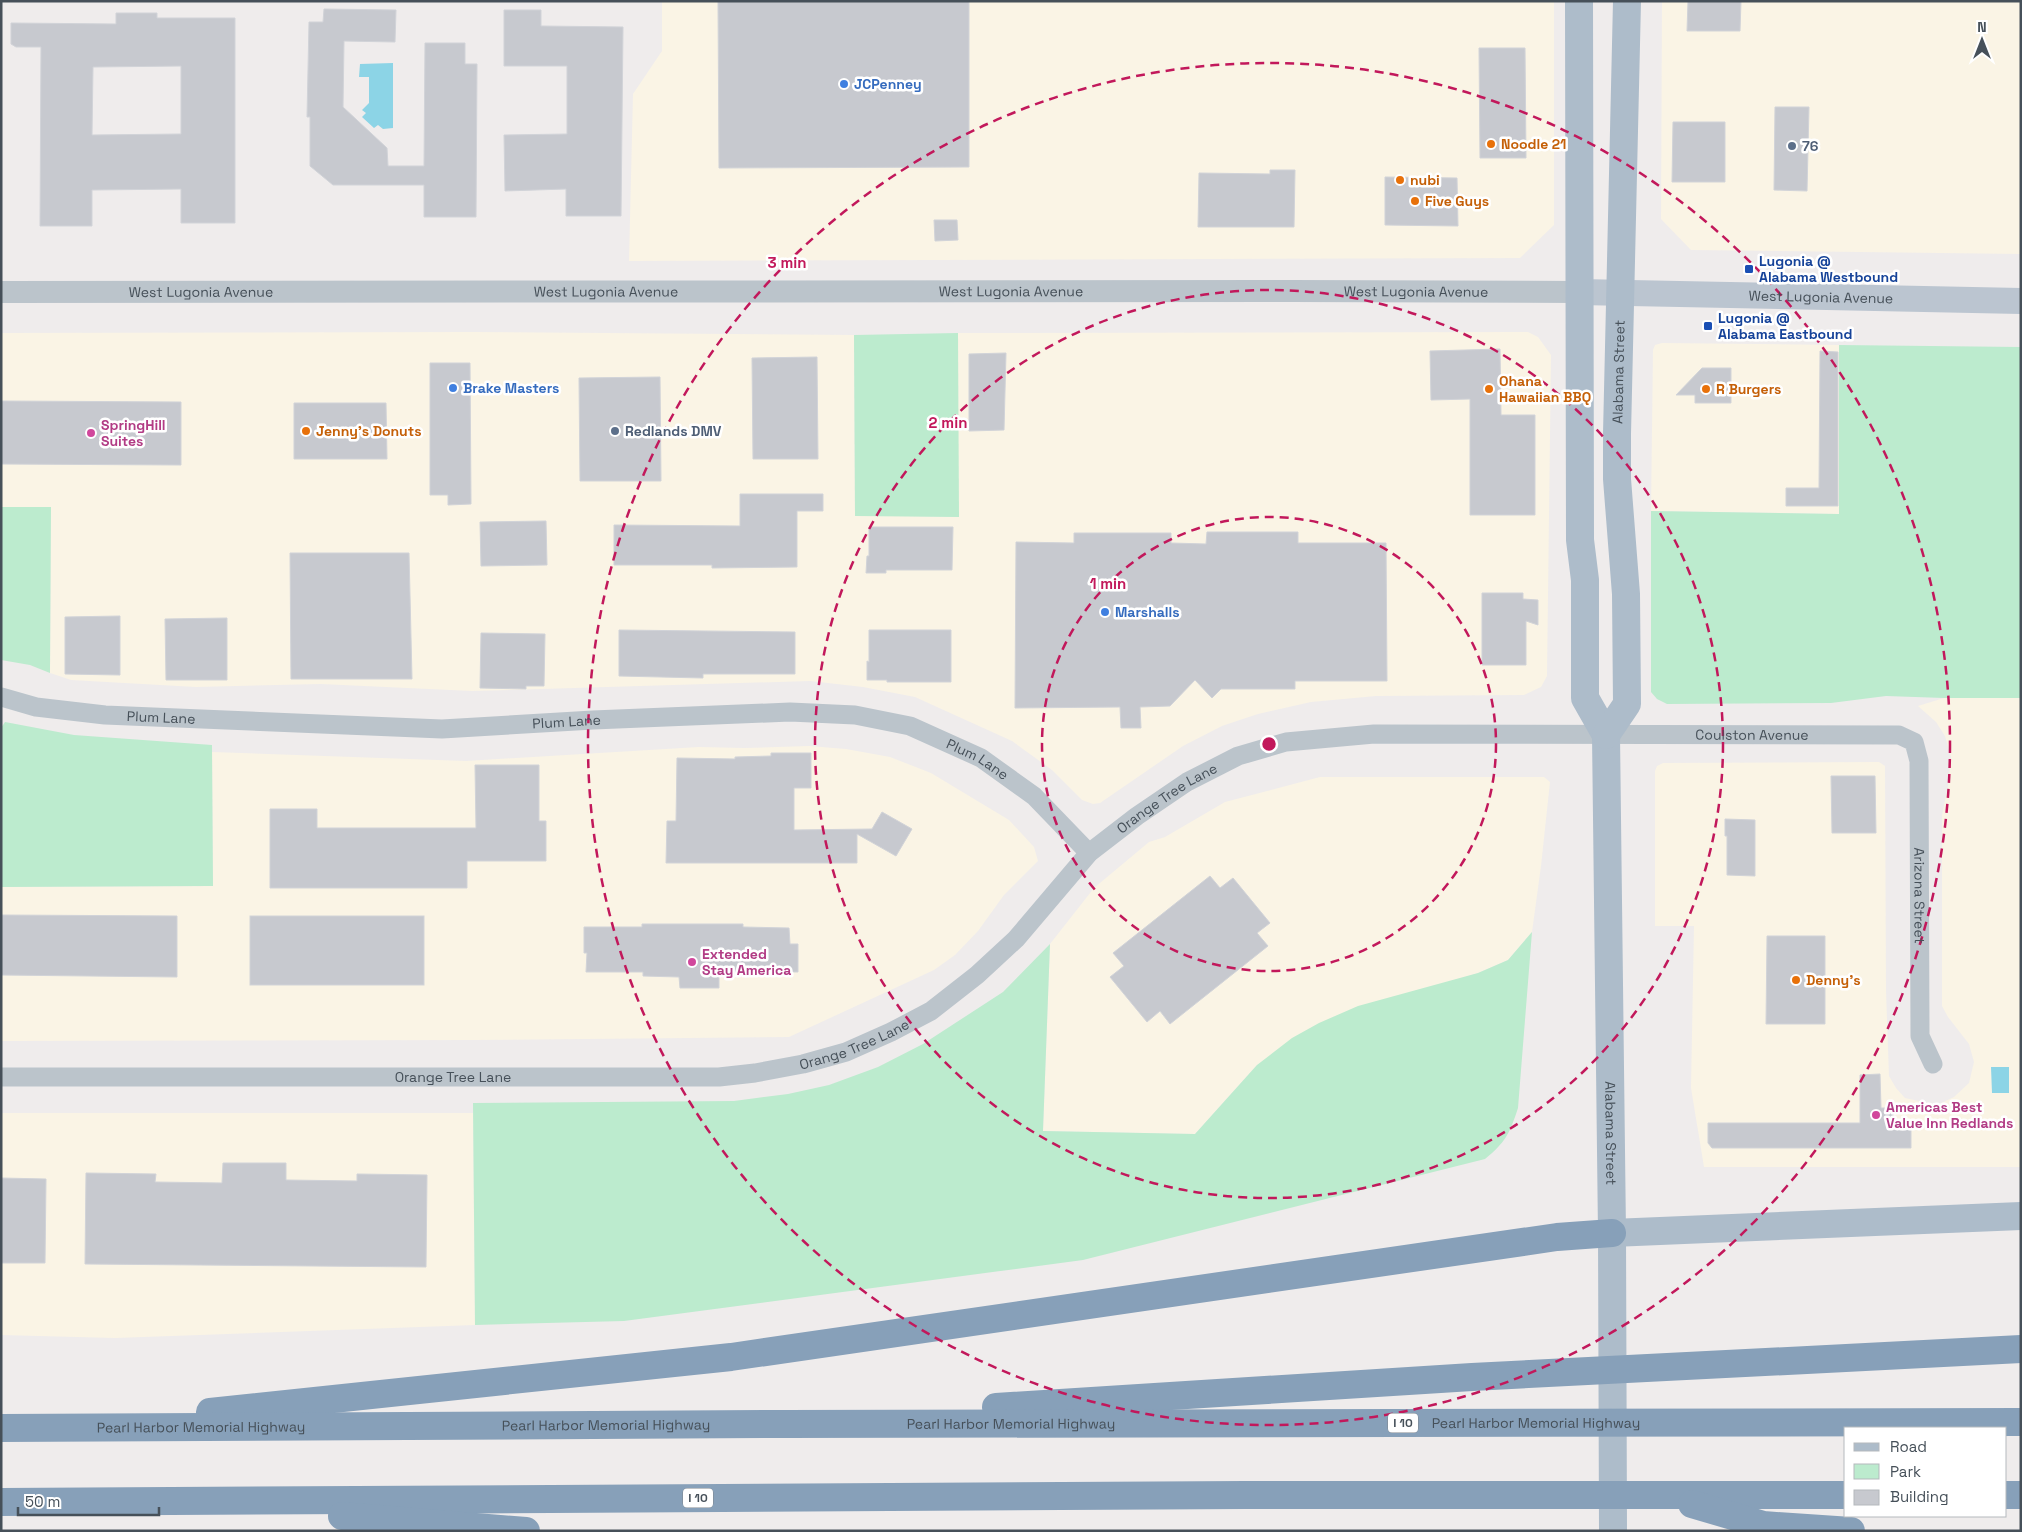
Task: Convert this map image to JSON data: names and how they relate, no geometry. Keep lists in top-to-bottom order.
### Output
{
  "streets": {
    "highway": ["I 10", "Pearl Harbor Memorial Highway"],
    "main road": ["West Lugonia Avenue", "Alabama Street"],
    "street": [
      "Plum Lane",
      "Coulston Avenue",
      "Orange Tree Lane",
      "Arizona Street"
    ]
  },
  "crossings": [
    ["West Lugonia Avenue", "Alabama Street"],
    ["Alabama Street", "Coulston Avenue"],
    ["Alabama Street", "Orange Tree Lane"],
    ["Plum Lane", "Orange Tree Lane"],
    ["Coulston Avenue", "Orange Tree Lane"],
    ["Coulston Avenue", "Arizona Street"]
  ],
  "places": {
    "other": [
      "JCPenney",
      "Noodle 21",
      "76",
      "nubi",
      "Five Guys",
      "Brake Masters",
      "Ohana Hawaiian BBQ",
      "R Burgers",
      "Jenny's Donuts",
      "Redlands DMV",
      "SpringHill Suites",
      "Marshalls",
      "Extended Stay America",
      "Denny's",
      "Americas Best Value Inn Redlands"
    ],
    "transit": ["Lugonia @ Alabama Westbound", "Lugonia @ Alabama Eastbound"]
  },
  "legend": ["Road", "Park", "Building"],
  "scale_bar": "50 m",
  "north": "top",
  "rings": ["3 min", "2 min", "1 min"]
}
